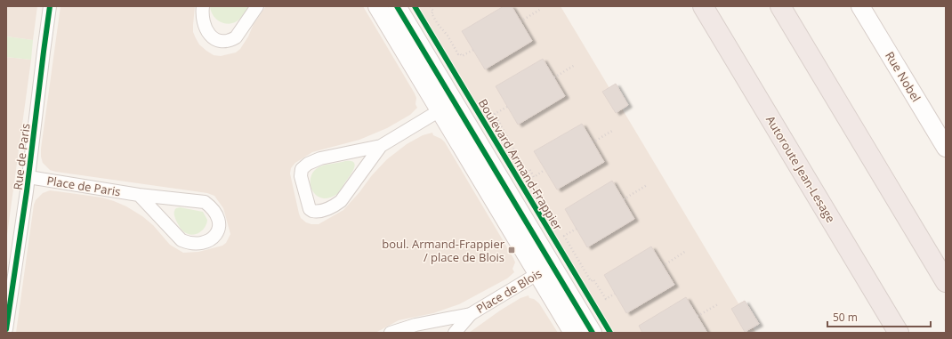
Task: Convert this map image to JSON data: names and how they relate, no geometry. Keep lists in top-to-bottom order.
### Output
{
  "streets": {
    "highway": ["Autoroute Jean-Lesage"],
    "street": [
      "Rue Nobel",
      "Rue de Paris",
      "Place de Paris",
      "Place de Blois"
    ],
    "cycle path": ["Boulevard Armand-Frappier"]
  },
  "crossings": [
    ["Rue de Paris", "Place de Paris"]
  ],
  "places": {
    "transit": ["boul. Armand-Frappier / place de Blois"]
  },
  "scale_bar": "50 m"
}
